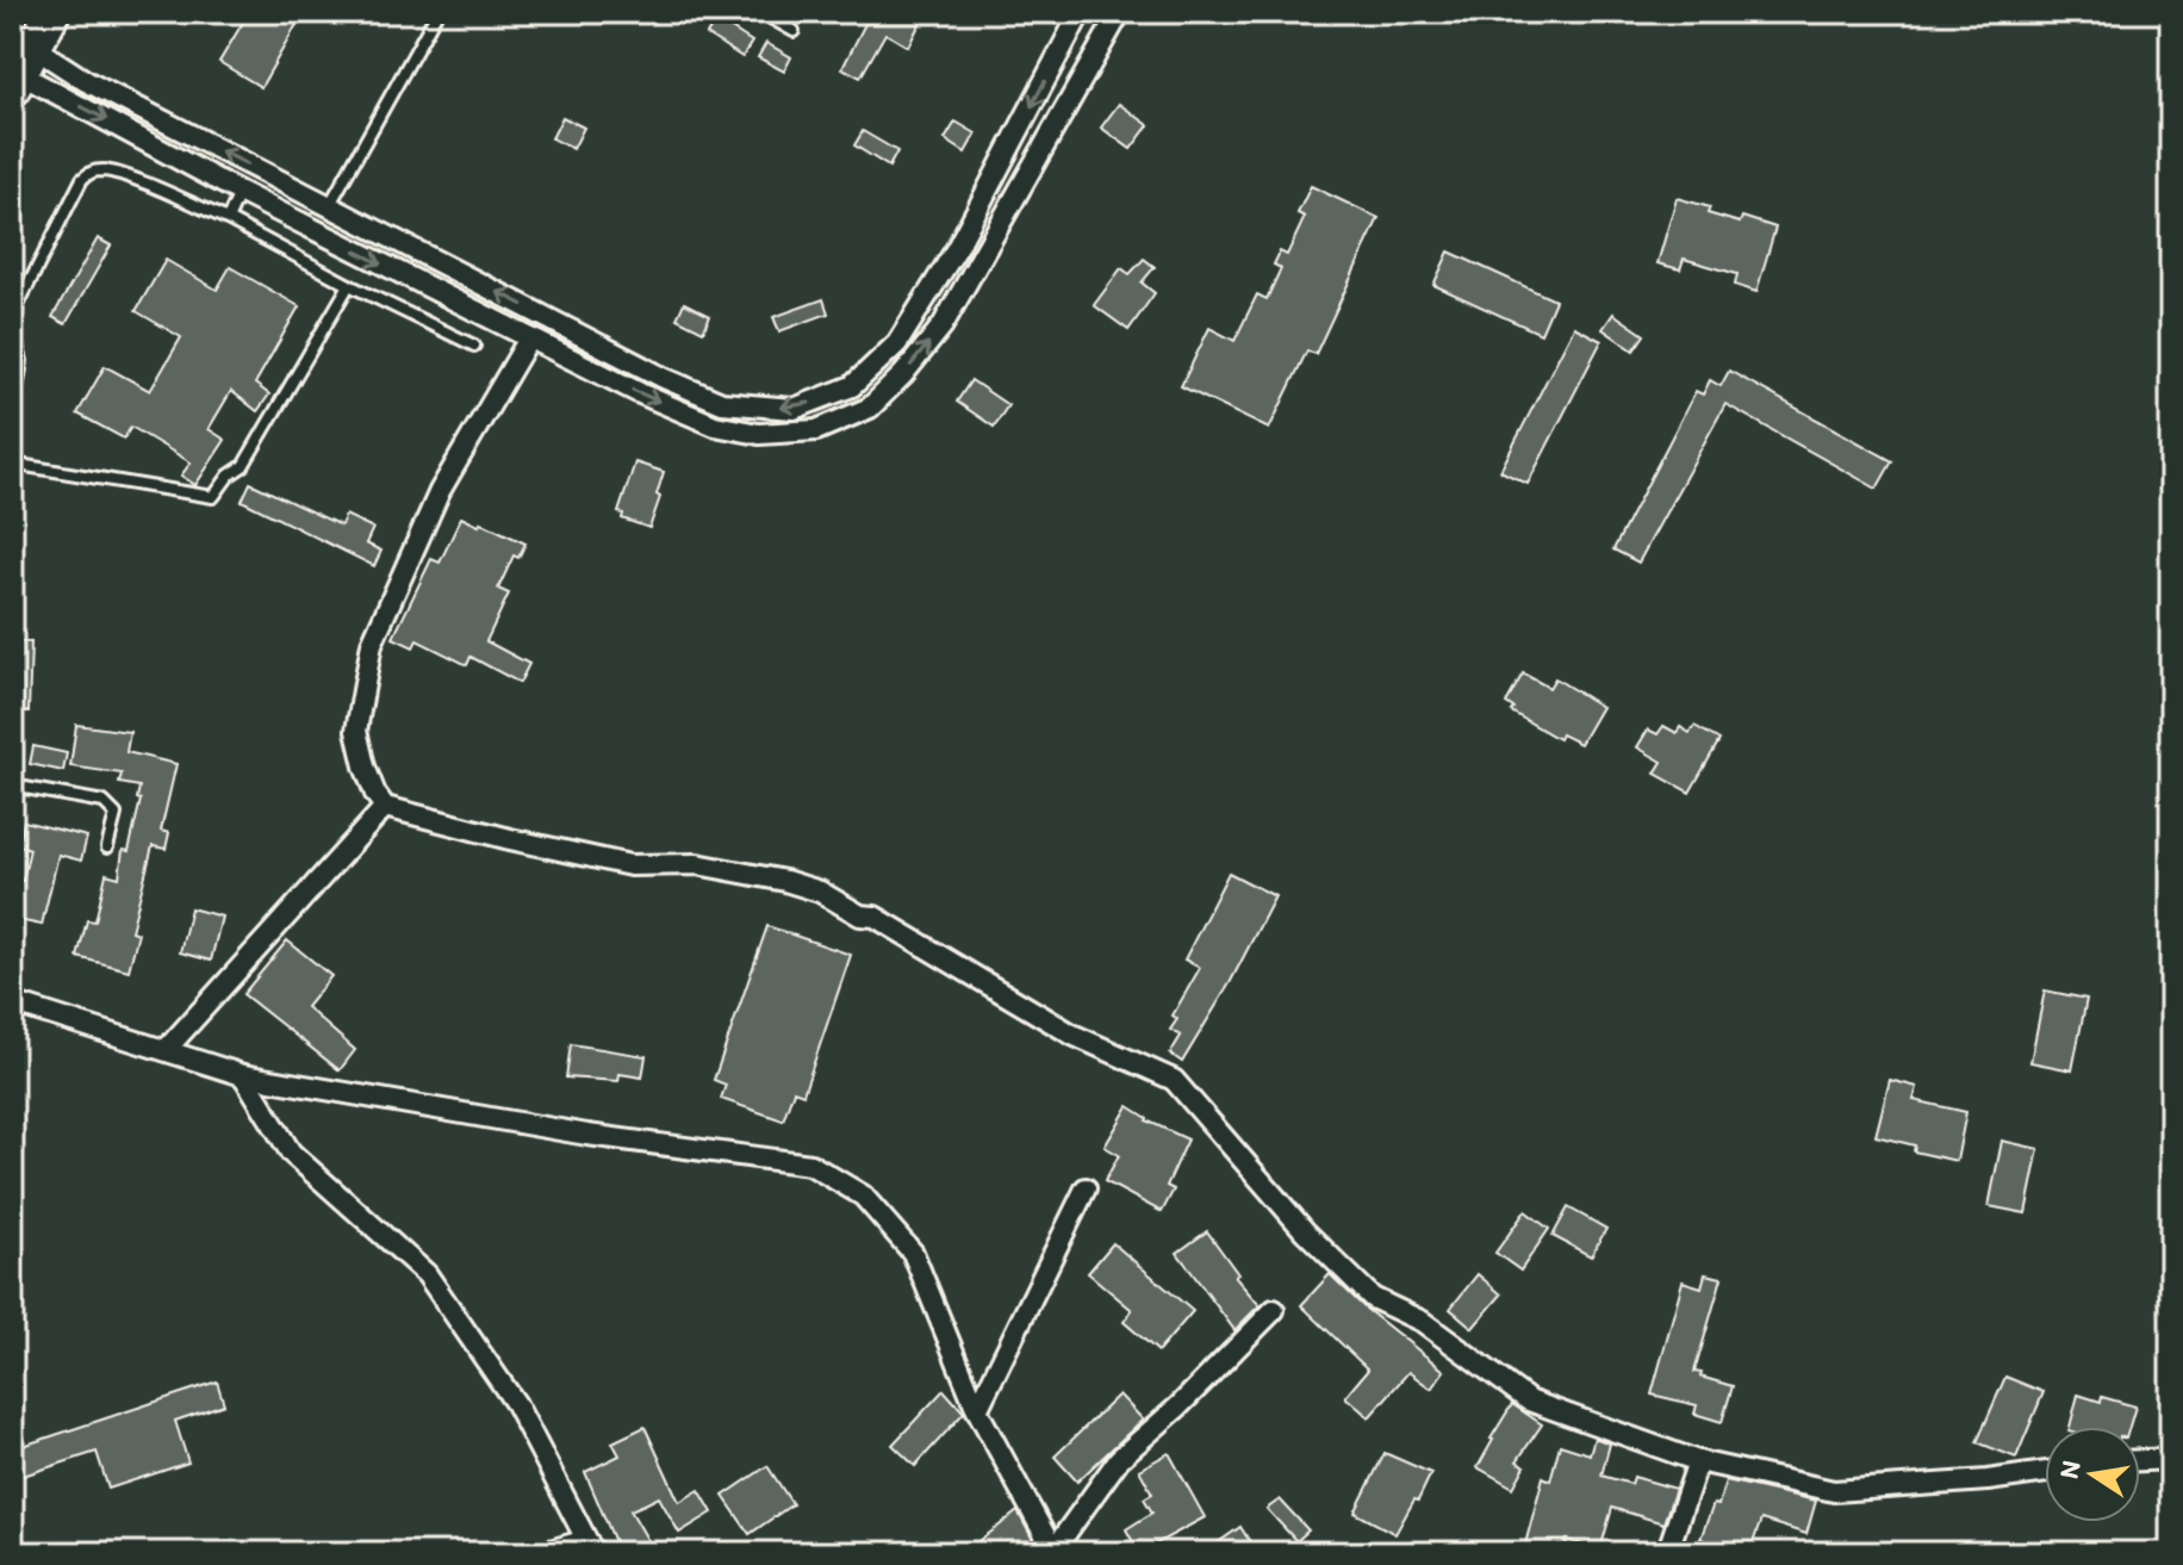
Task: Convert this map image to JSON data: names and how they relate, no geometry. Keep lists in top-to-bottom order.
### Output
{
  "north": "left"
}
